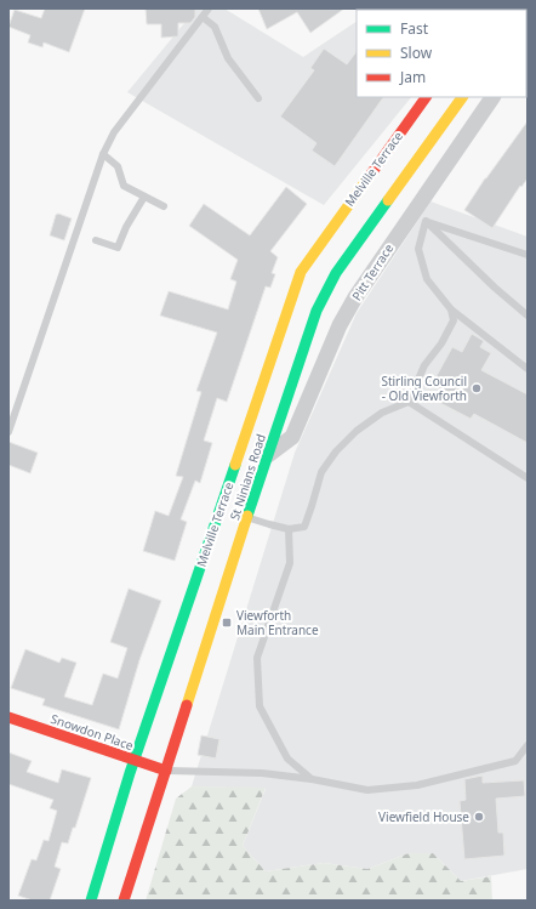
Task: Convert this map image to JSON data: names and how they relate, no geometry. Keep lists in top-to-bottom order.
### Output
{
  "streets": {
    "street": [
      "Melville Terrace",
      "Pitt Terrace",
      "St Ninians Road",
      "Snowdon Place"
    ]
  },
  "crossings": [
    ["Melville Terrace", "Snowdon Place"],
    ["Pitt Terrace", "St Ninians Road"],
    ["St Ninians Road", "Snowdon Place"]
  ],
  "places": {
    "other": ["Stirling Council - Old Viewforth", "Viewfield House"],
    "transit": ["Viewforth Main Entrance"]
  },
  "legend": ["Fast", "Slow", "Jam"]
}
